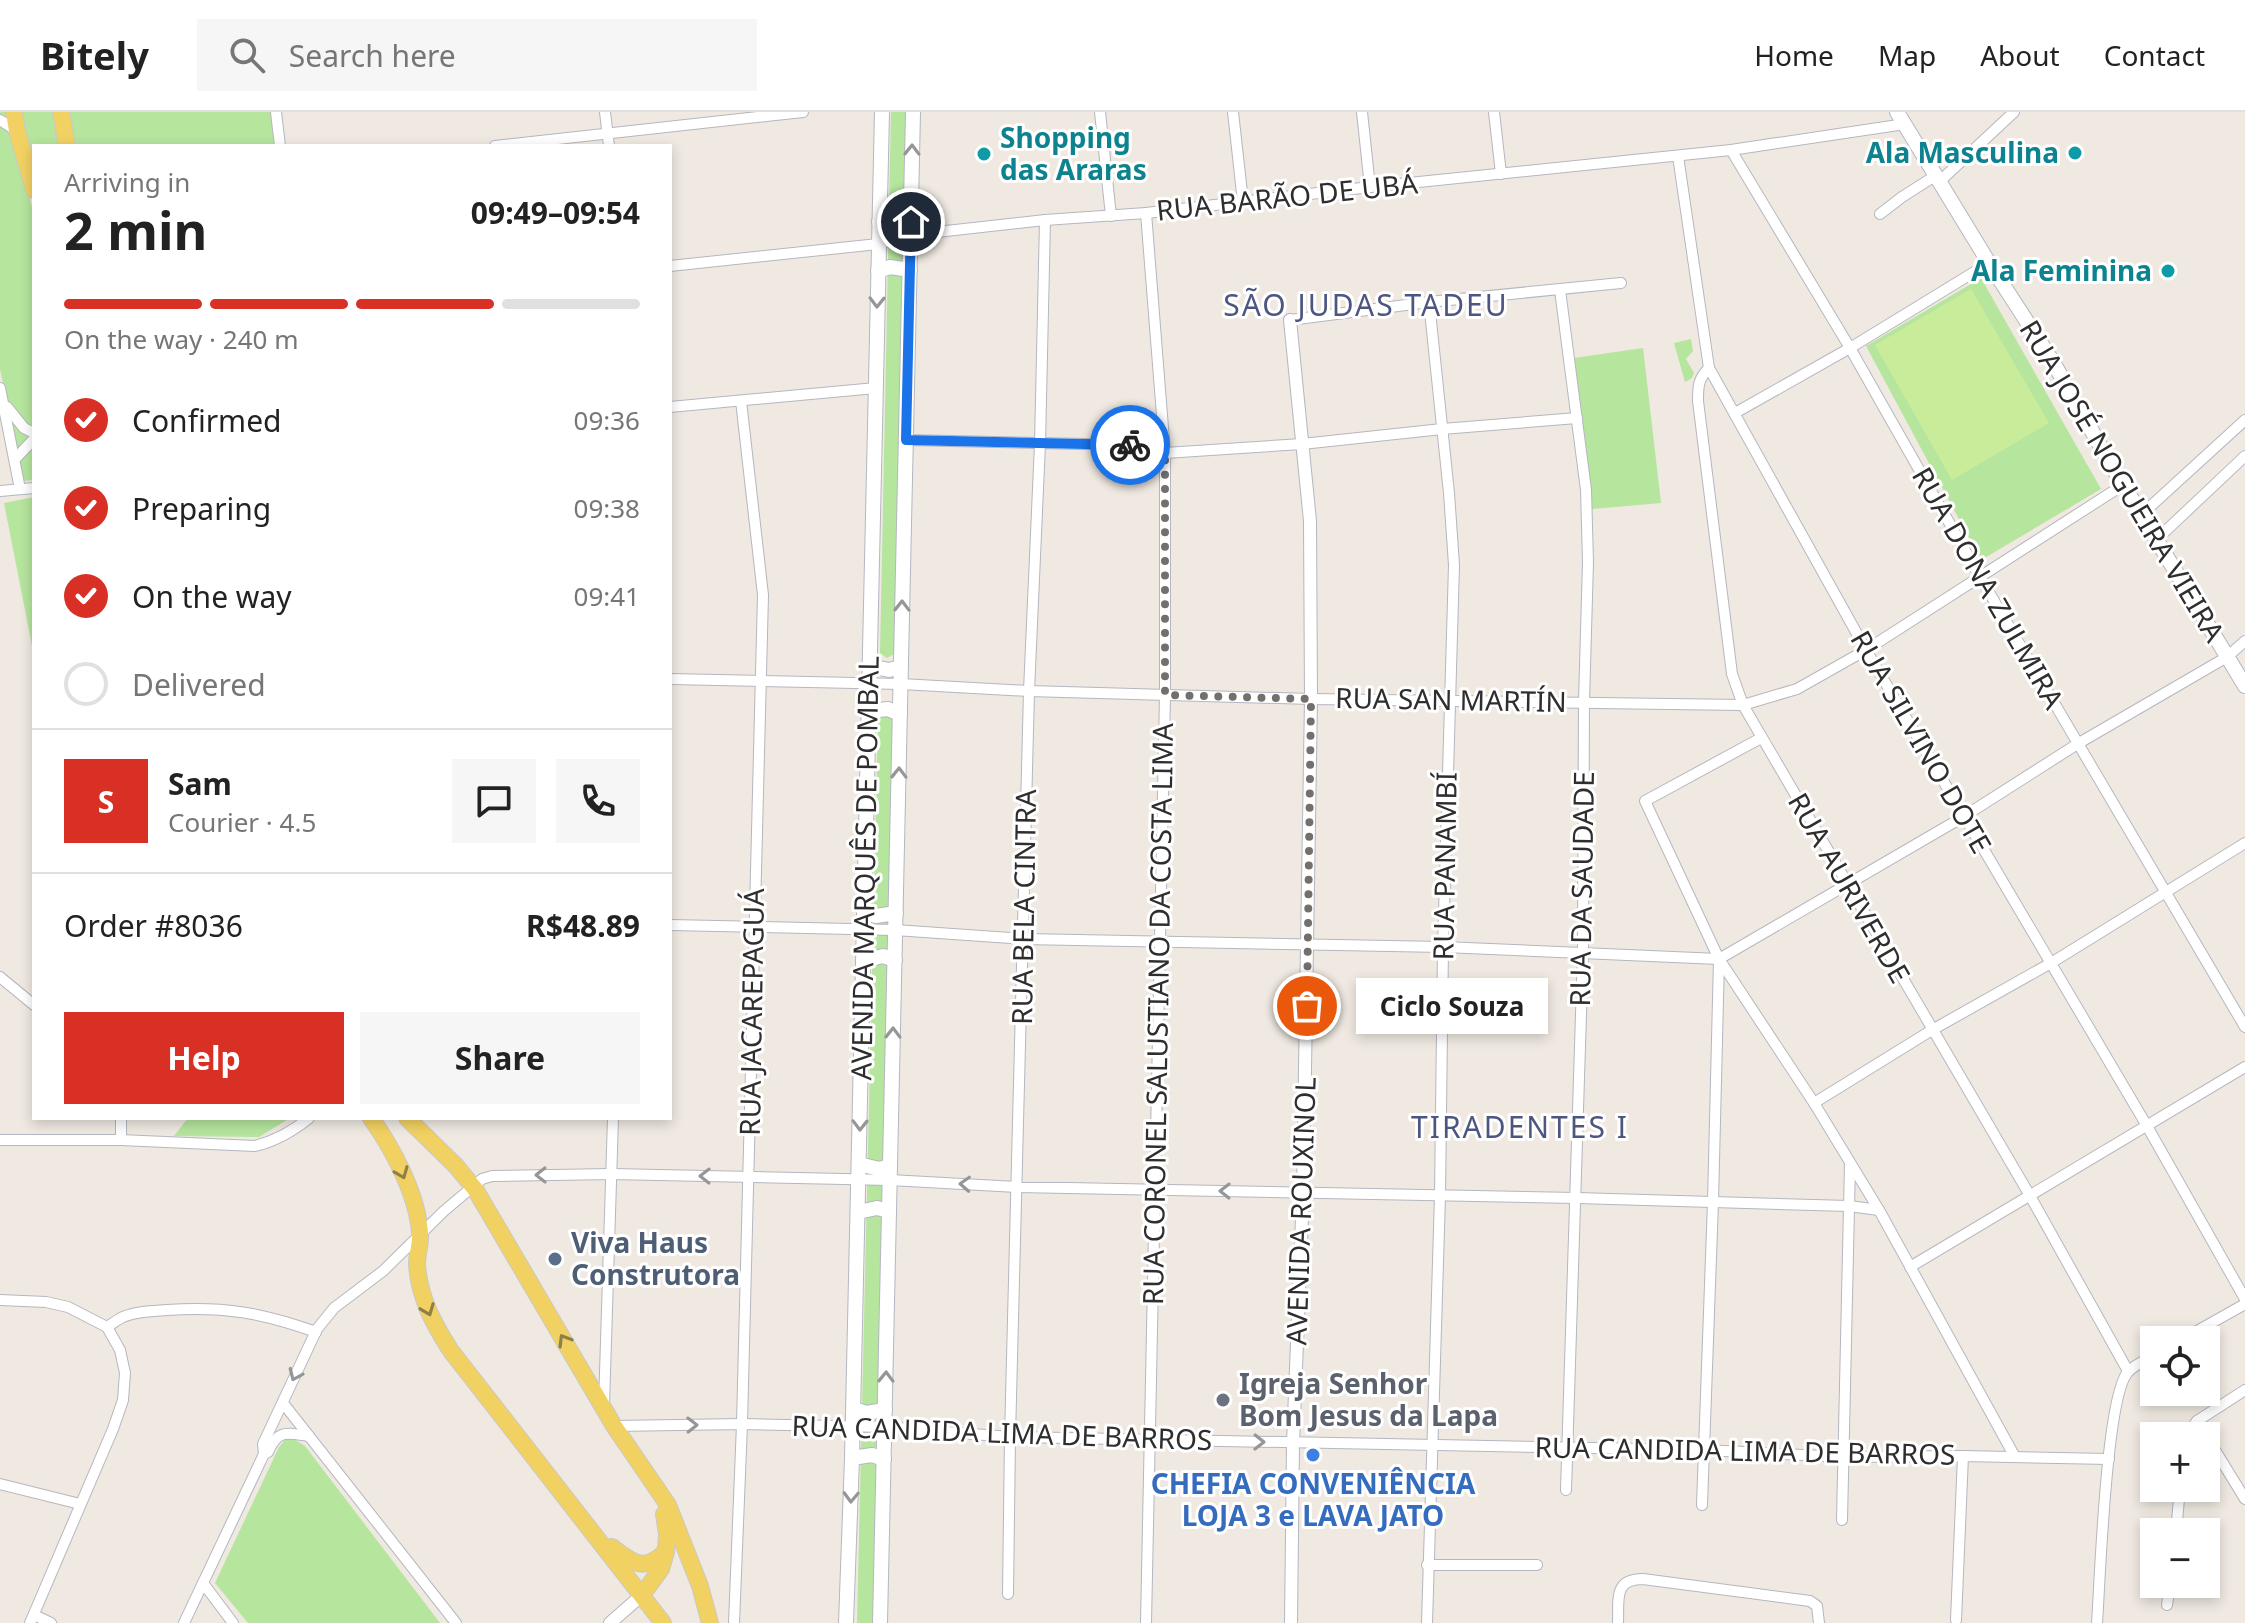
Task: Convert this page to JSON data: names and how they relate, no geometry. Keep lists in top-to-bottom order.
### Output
{
  "streets": {
    "main road": ["RUA JOSÉ NOGUEIRA VIEIRA", "AVENIDA MARQUÊS DE POMBAL"],
    "street": [
      "RUA BARÃO DE UBÁ",
      "RUA DONA ZULMIRA",
      "RUA SAN MARTÍN",
      "RUA SILVINO DOTE",
      "RUA PANAMBÍ",
      "RUA AURIVERDE",
      "RUA DA SAUDADE",
      "RUA BELA CINTRA",
      "RUA JACAREPAGUÁ",
      "RUA CORONEL SALUSTIANO DA COSTA LIMA",
      "AVENIDA ROUXINOL",
      "RUA CANDIDA LIMA DE BARROS"
    ]
  },
  "crossings": [
    ["RUA BARÃO DE UBÁ", "RUA JOSÉ NOGUEIRA VIEIRA"],
    ["RUA BARÃO DE UBÁ", "RUA DONA ZULMIRA"],
    ["RUA BARÃO DE UBÁ", "RUA SILVINO DOTE"],
    ["RUA BARÃO DE UBÁ", "AVENIDA MARQUÊS DE POMBAL"],
    ["RUA BARÃO DE UBÁ", "RUA BELA CINTRA"],
    ["RUA BARÃO DE UBÁ", "RUA CORONEL SALUSTIANO DA COSTA LIMA"],
    ["RUA JOSÉ NOGUEIRA VIEIRA", "RUA SAN MARTÍN"],
    ["RUA DONA ZULMIRA", "RUA SAN MARTÍN"],
    ["RUA SAN MARTÍN", "RUA SILVINO DOTE"],
    ["RUA SAN MARTÍN", "RUA PANAMBÍ"],
    ["RUA SAN MARTÍN", "AVENIDA MARQUÊS DE POMBAL"],
    ["RUA SAN MARTÍN", "RUA AURIVERDE"],
    ["RUA SAN MARTÍN", "RUA DA SAUDADE"],
    ["RUA SAN MARTÍN", "RUA BELA CINTRA"],
    ["RUA SAN MARTÍN", "RUA JACAREPAGUÁ"],
    ["RUA SAN MARTÍN", "RUA CORONEL SALUSTIANO DA COSTA LIMA"],
    ["RUA SAN MARTÍN", "AVENIDA ROUXINOL"],
    ["RUA SILVINO DOTE", "RUA AURIVERDE"],
    ["RUA PANAMBÍ", "RUA CANDIDA LIMA DE BARROS"],
    ["AVENIDA MARQUÊS DE POMBAL", "RUA CANDIDA LIMA DE BARROS"],
    ["RUA DA SAUDADE", "RUA CANDIDA LIMA DE BARROS"],
    ["RUA BELA CINTRA", "RUA CANDIDA LIMA DE BARROS"],
    ["RUA JACAREPAGUÁ", "RUA CANDIDA LIMA DE BARROS"],
    ["RUA CORONEL SALUSTIANO DA COSTA LIMA", "RUA CANDIDA LIMA DE BARROS"],
    ["AVENIDA ROUXINOL", "RUA CANDIDA LIMA DE BARROS"]
  ],
  "districts": ["SÃO JUDAS TADEU", "TIRADENTES I"],
  "places": [
    "Ala Masculina",
    "Shopping das Araras",
    "Ala Feminina",
    "Ciclo Souza",
    "Viva Haus Construtora",
    "Igreja Senhor Bom Jesus da Lapa",
    "CHEFIA CONVENIÊNCIA LOJA 3 e LAVA JATO"
  ],
  "page": {
    "header": "Bitely",
    "search": "Search here",
    "nav": [
      "Home",
      "Map",
      "About",
      "Contact"
    ],
    "heading": ["2 min", "Arriving in", "09:49–09:54"],
    "panel": [
      "Sam",
      "Courier · 4.5",
      "Order #8036",
      "R$48.89"
    ],
    "bar": "On the way · 240 m",
    "list": [
      ["Confirmed", "09:36"],
      ["Preparing", "09:38"],
      ["On the way", "09:41"],
      "Delivered"
    ],
    "round": "S",
    "bubble": "Ciclo Souza",
    "buttons": ["Help", "Share"],
    "map_buttons": ["+", "−"]
  }
}
